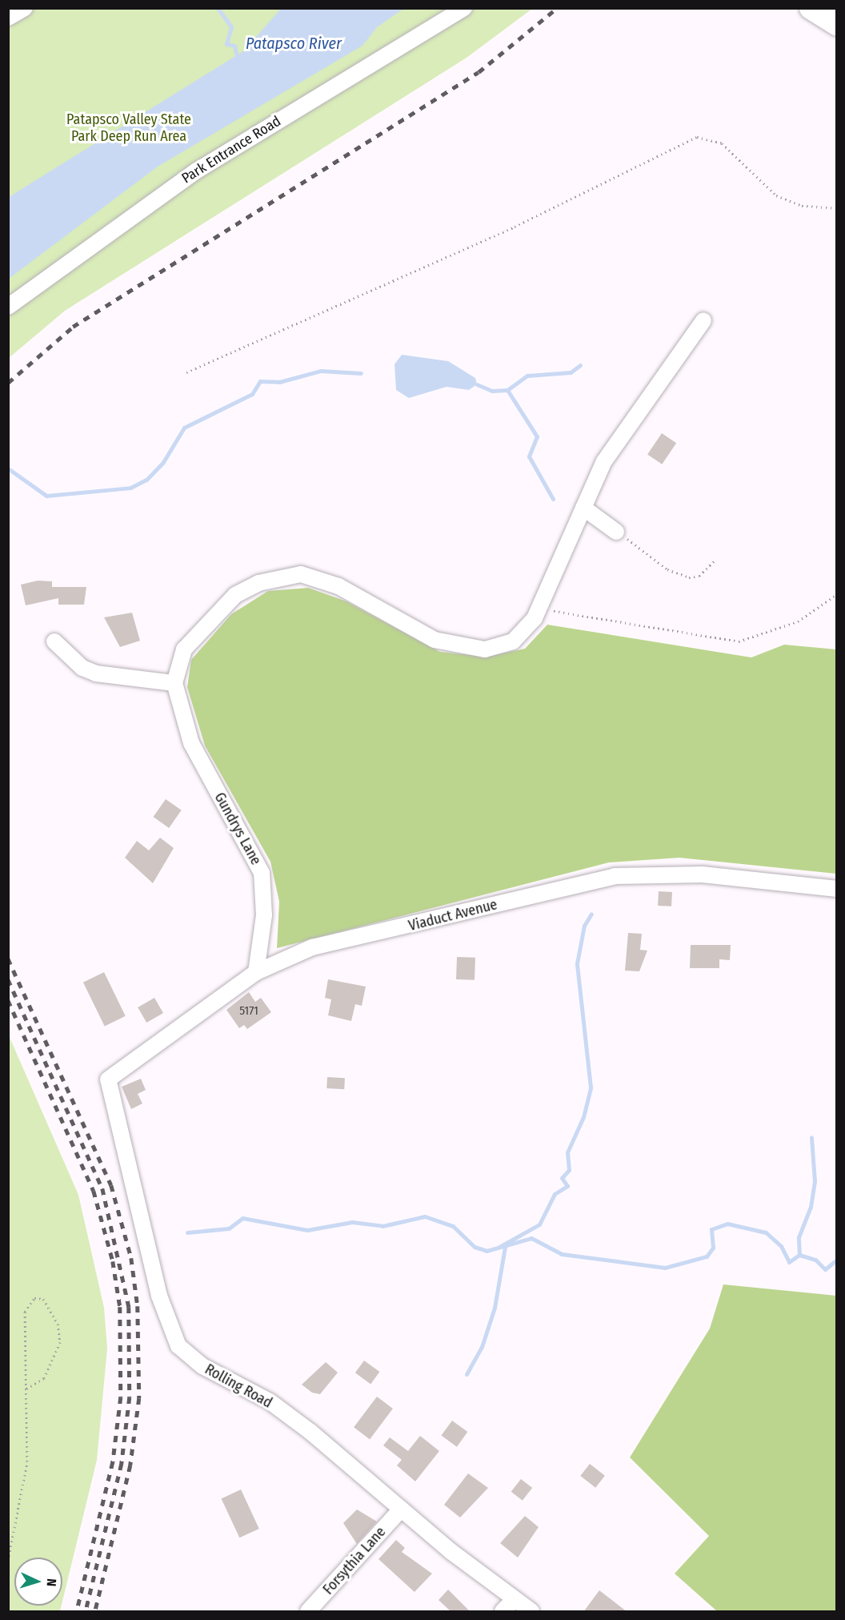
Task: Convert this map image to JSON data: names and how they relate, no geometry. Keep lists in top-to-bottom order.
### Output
{
  "streets": {
    "street": [
      "Park Entrance Road",
      "Gundrys Lane",
      "Viaduct Avenue",
      "Rolling Road",
      "Forsythia Lane"
    ]
  },
  "crossings": [
    ["Gundrys Lane", "Viaduct Avenue"],
    ["Viaduct Avenue", "Rolling Road"],
    ["Rolling Road", "Forsythia Lane"]
  ],
  "water": ["Patapsco River"],
  "parks": ["Patapsco Valley State Park Deep Run Area"],
  "house_numbers": ["5171"],
  "north": "right"
}
